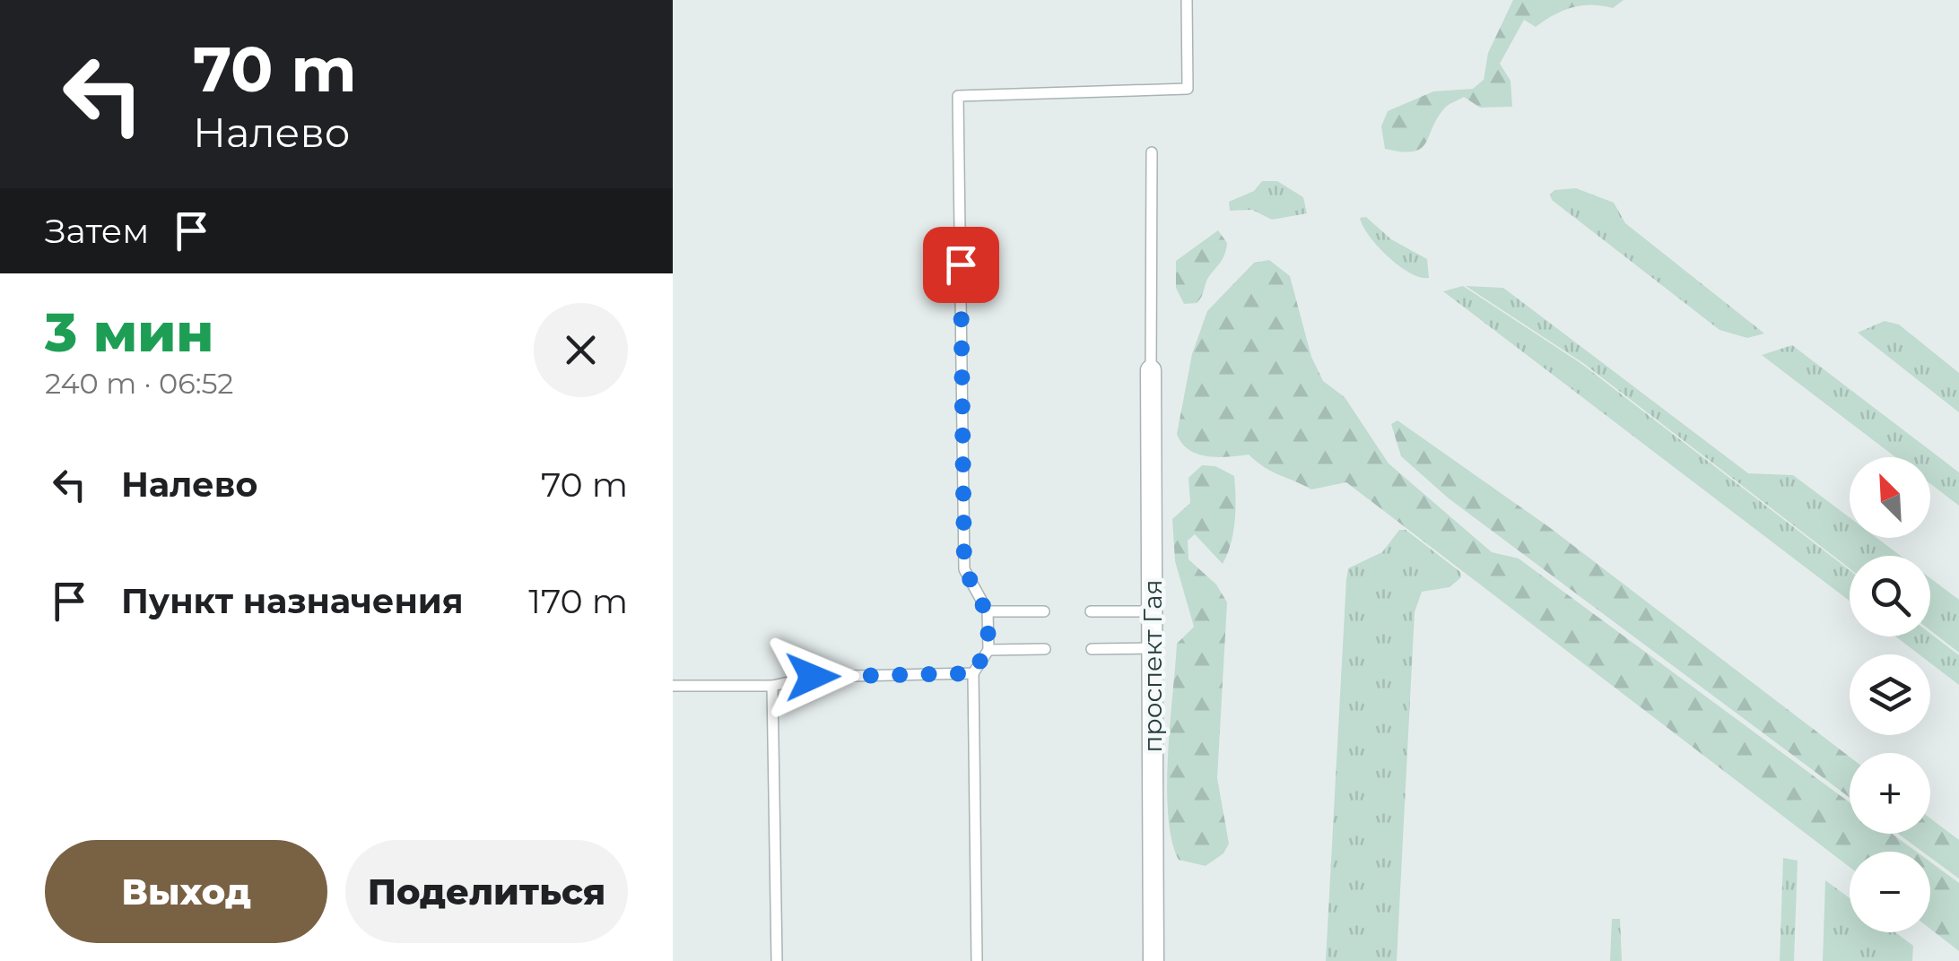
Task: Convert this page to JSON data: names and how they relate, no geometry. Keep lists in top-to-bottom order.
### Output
{
  "streets": {
    "street": ["проспект Гая"]
  },
  "north": "top left",
  "page": {
    "turn": ["70 m", "Налево"],
    "then": "Затем",
    "heading": ["3 мин", "240 m · 06:52"],
    "list": [
      {
        "name": "Налево",
        "value": "70 m"
      },
      {
        "name": "Пункт назначения",
        "value": "170 m"
      }
    ],
    "map_buttons": ["+", "−"],
    "buttons": ["Выход", "Поделиться"]
  }
}
